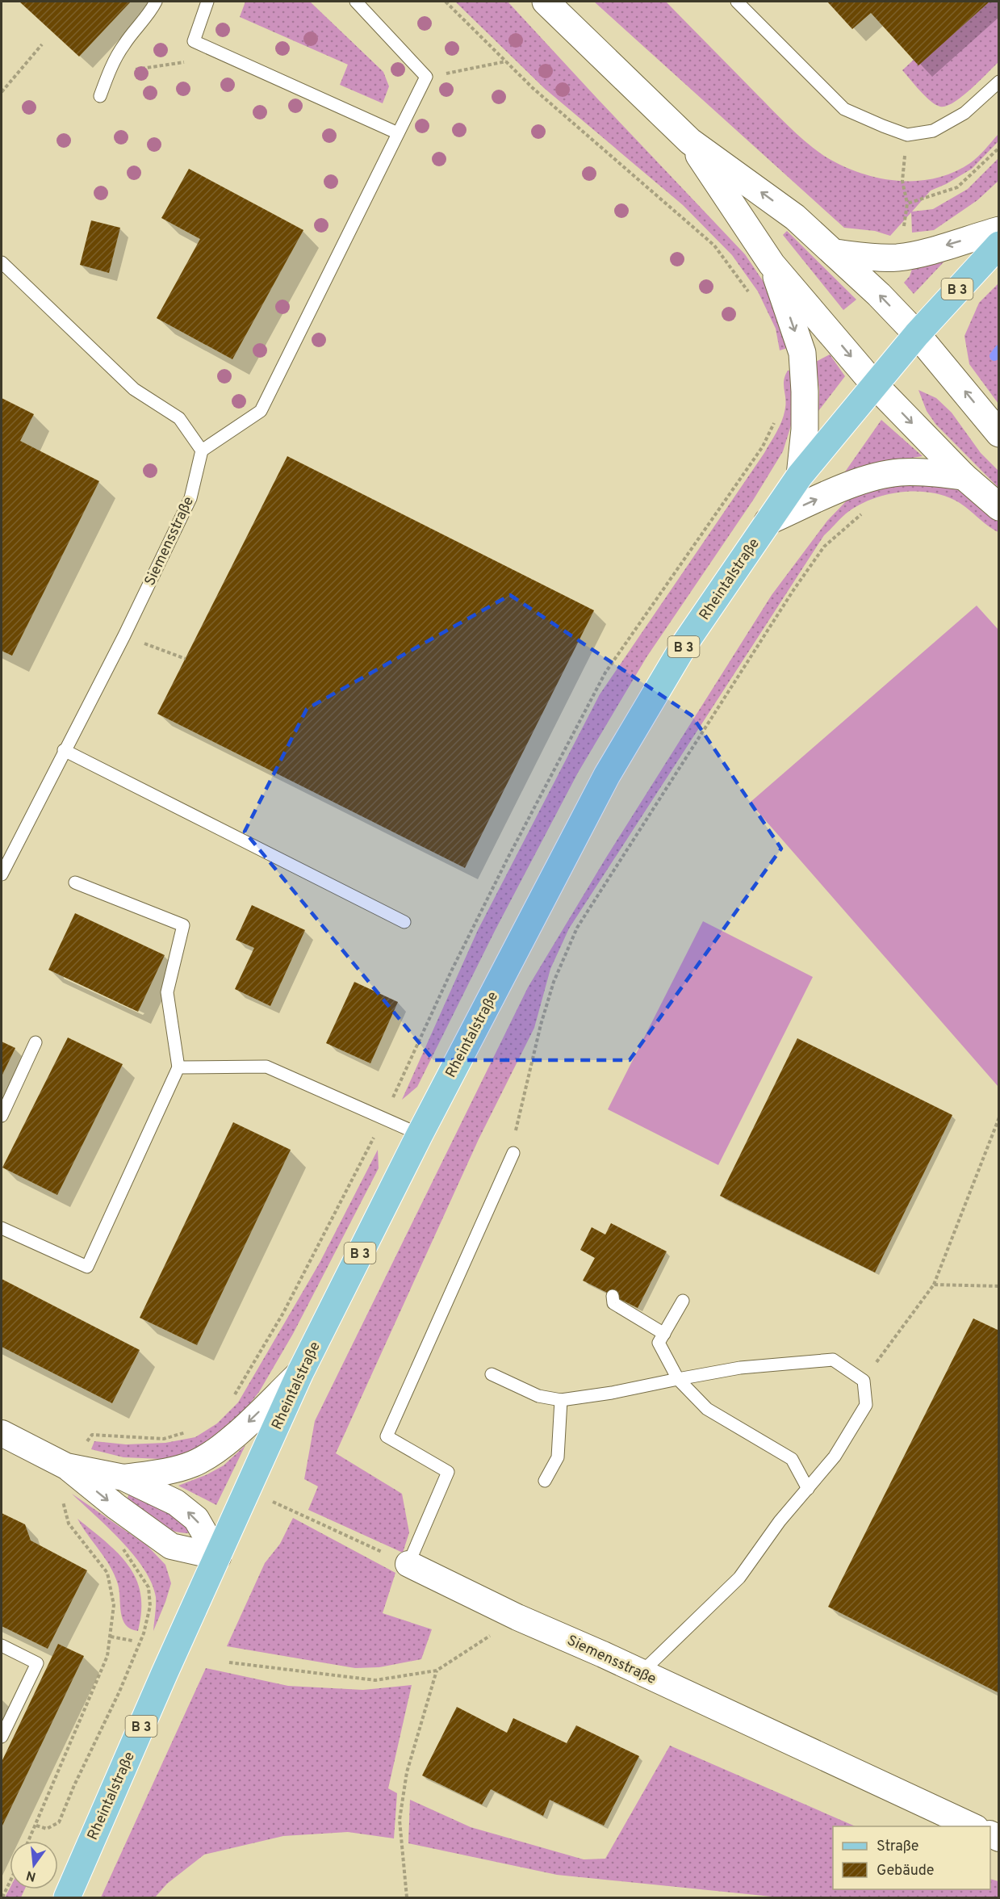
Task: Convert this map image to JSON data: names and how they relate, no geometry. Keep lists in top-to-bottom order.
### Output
{
  "streets": {
    "main road": ["B 3", "Rheintalstraße"],
    "street": ["Siemensstraße"]
  },
  "legend": ["Straße", "Gebäude"],
  "north": "bottom"
}
